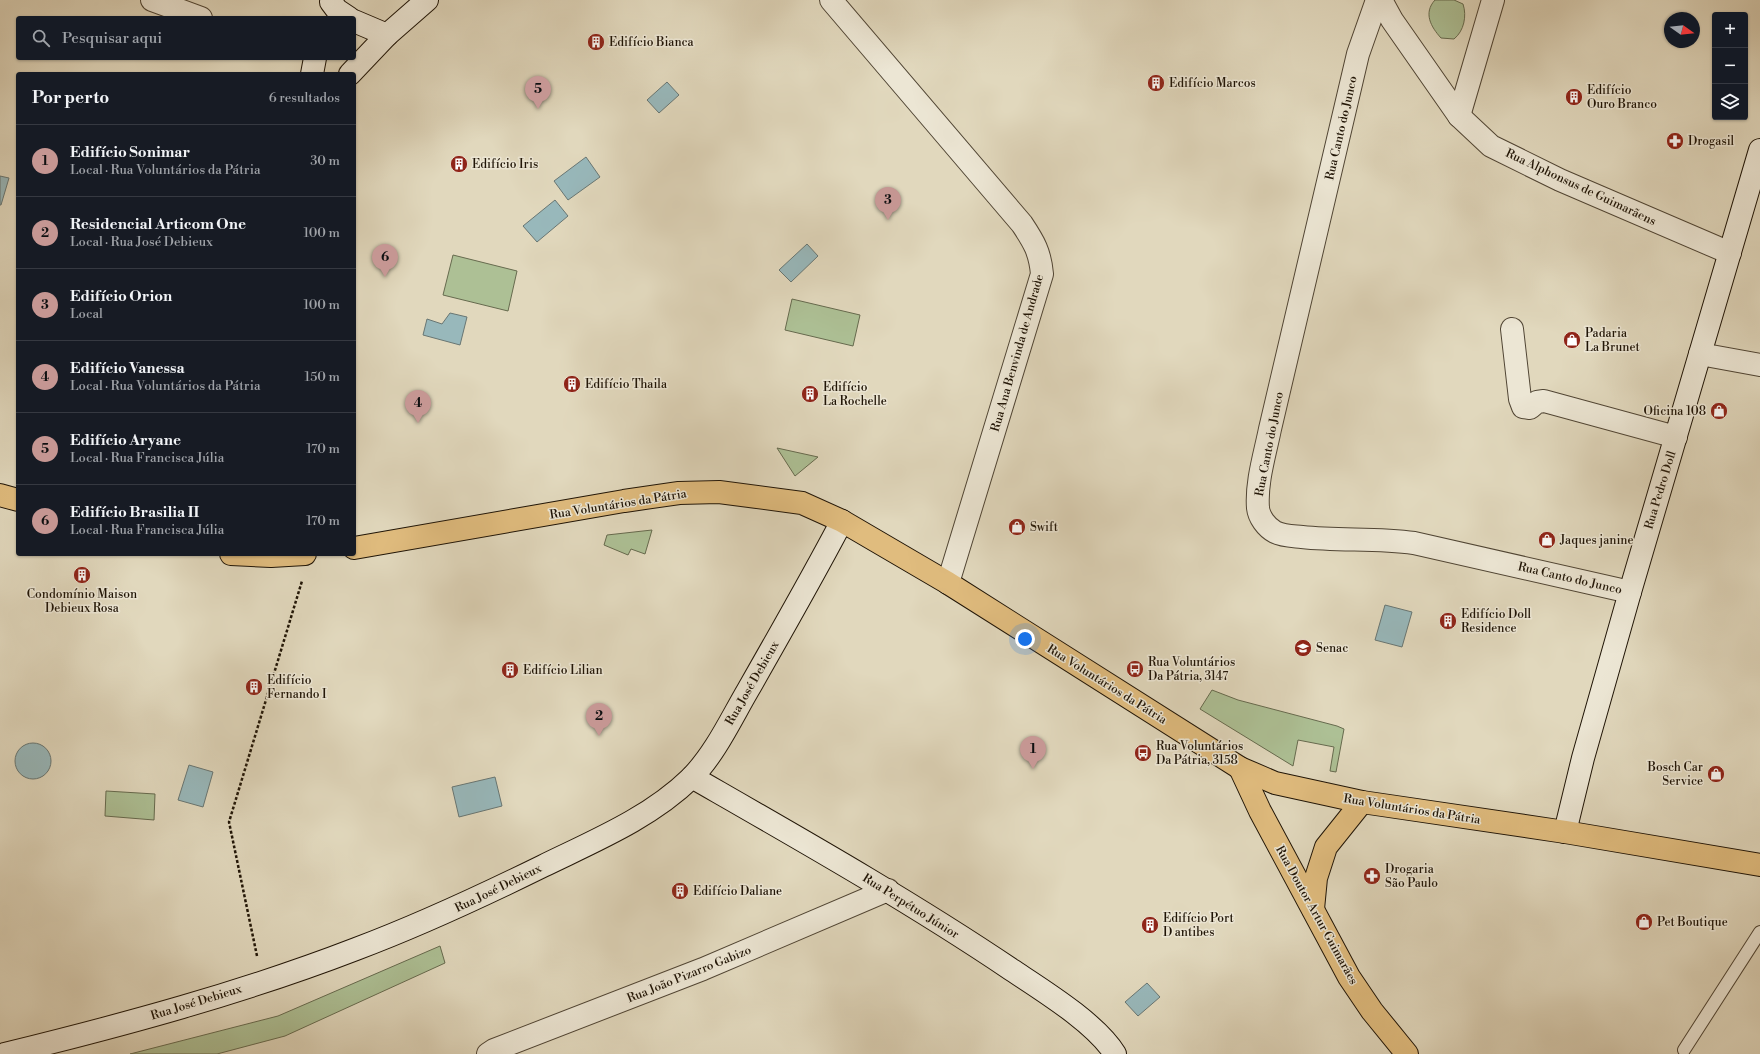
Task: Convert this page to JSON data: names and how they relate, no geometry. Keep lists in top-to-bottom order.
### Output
{
  "streets": {
    "main road": ["Rua Voluntários da Pátria", "Rua Doutor Artur Guimarães"],
    "street": [
      "Rua Canto do Junco",
      "Rua Alphonsus de Guimarãens",
      "Rua Ana Benvinda de Andrade",
      "Rua Pedro Doll",
      "Rua José Debieux",
      "Rua Perpétuo Júnior",
      "Rua João Pizarro Gabizo"
    ]
  },
  "crossings": [
    ["Rua Canto do Junco", "Rua Pedro Doll"],
    ["Rua Alphonsus de Guimarãens", "Rua Pedro Doll"],
    ["Rua Ana Benvinda de Andrade", "Rua Voluntários da Pátria"],
    ["Rua Pedro Doll", "Rua Voluntários da Pátria"],
    ["Rua Voluntários da Pátria", "Rua José Debieux"],
    ["Rua Voluntários da Pátria", "Rua Doutor Artur Guimarães"],
    ["Rua José Debieux", "Rua Perpétuo Júnior"],
    ["Rua Perpétuo Júnior", "Rua João Pizarro Gabizo"]
  ],
  "places": {
    "building": [
      "Edifício Bianca",
      "Edifício Marcos",
      "Edifício Ouro Branco",
      "Edifício Iris",
      "Edifício Thaila",
      "Edifício La Rochelle",
      "Condomínio Maison Debieux Rosa",
      "Edifício Doll Residence",
      "Edifício Lilian",
      "Edifício Fernando I",
      "Edifício Daliane",
      "Edifício Port D antibes"
    ],
    "pharmacy": ["Drogasil", "Drogaria São Paulo"],
    "shop": [
      "Padaria La Brunet",
      "Oficina 108",
      "Swift",
      "Jaques janine",
      "Bosch Car Service",
      "Pet Boutique"
    ],
    "school or university": ["Senac"],
    "bus stop": ["Rua Voluntários Da Pátria, 3147", "Rua Voluntários Da Pátria, 3158"]
  },
  "north": "right",
  "page": {
    "map_buttons": ["+", "−"],
    "search": "Pesquisar aqui",
    "heading": ["Por perto", "6 resultados"],
    "pins": [
      "5",
      "3",
      "6",
      "4",
      "2",
      "1"
    ],
    "list": [
      {
        "mark": "1",
        "name": "Edifício Sonimar",
        "note": "Local · Rua Voluntários da Pátria",
        "value": "30 m"
      },
      {
        "mark": "2",
        "name": "Residencial Articom One",
        "note": "Local · Rua José Debieux",
        "value": "100 m"
      },
      {
        "mark": "3",
        "name": "Edifício Orion",
        "note": "Local",
        "value": "100 m"
      },
      {
        "mark": "4",
        "name": "Edifício Vanessa",
        "note": "Local · Rua Voluntários da Pátria",
        "value": "150 m"
      },
      {
        "mark": "5",
        "name": "Edifício Aryane",
        "note": "Local · Rua Francisca Júlia",
        "value": "170 m"
      },
      {
        "mark": "6",
        "name": "Edifício Brasilia II",
        "note": "Local · Rua Francisca Júlia",
        "value": "170 m"
      }
    ]
  }
}
